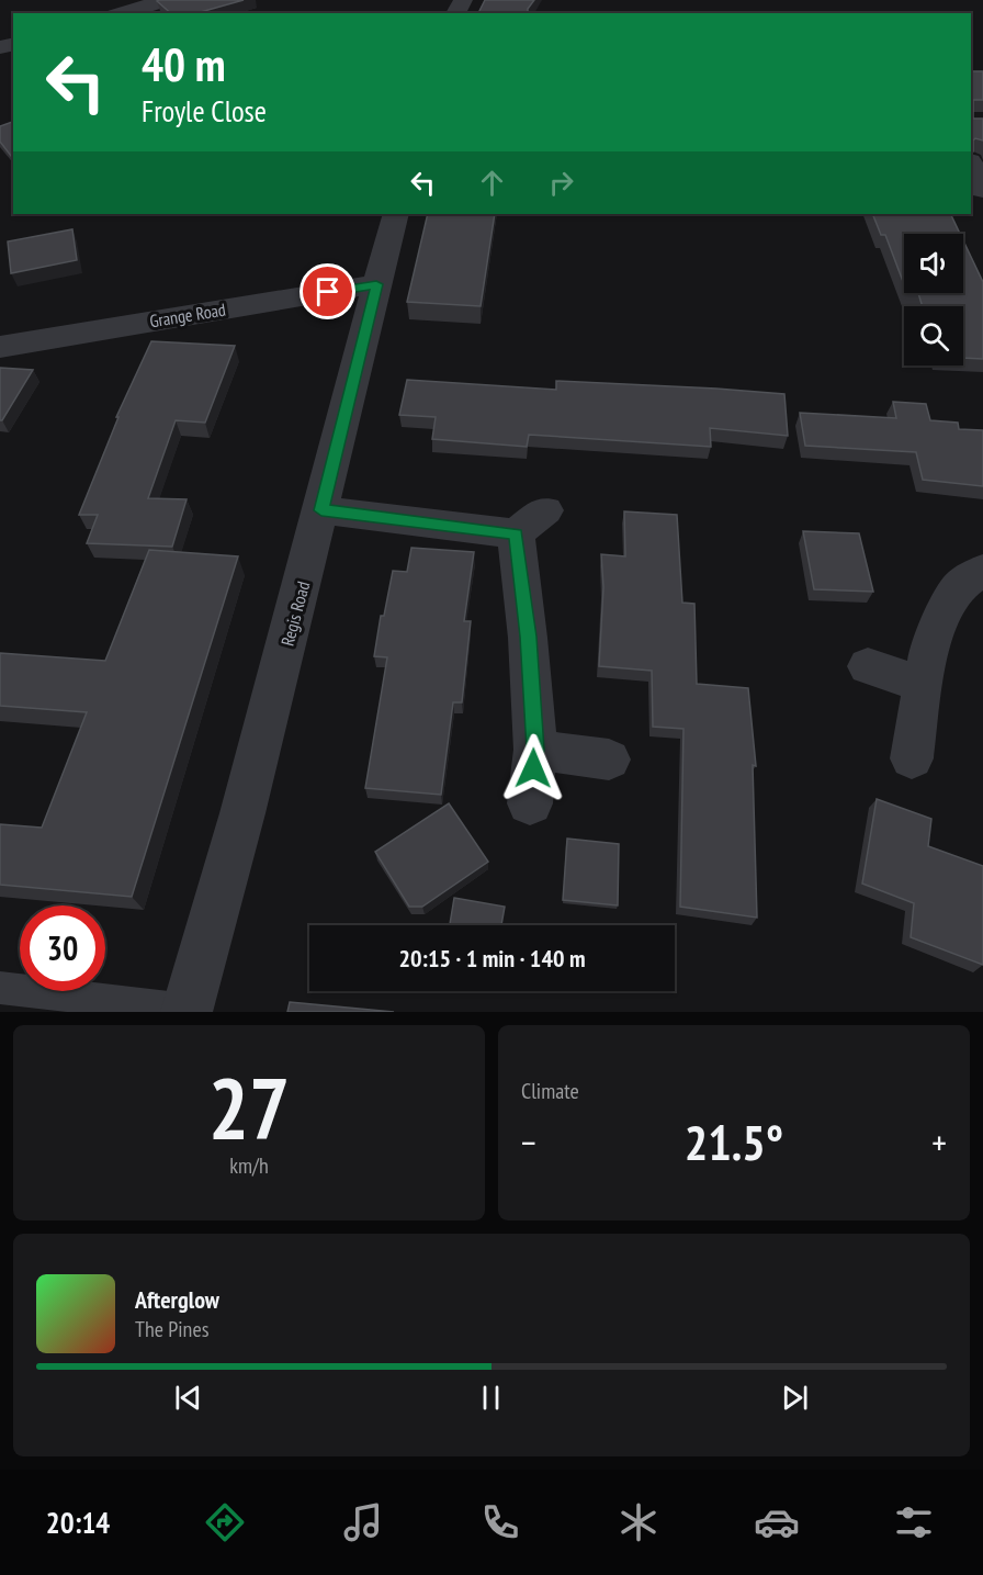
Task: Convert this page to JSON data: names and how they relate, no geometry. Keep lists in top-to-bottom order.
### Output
{
  "streets": {
    "street": ["Grange Road", "Regis Road"]
  },
  "crossings": [
    ["Grange Road", "Regis Road"]
  ],
  "page": {
    "turn": ["40 m", "Froyle Close"],
    "limit": "30",
    "trip": "20:15 · 1 min · 140 m",
    "tile": [
      ["27", "km/h"],
      "Climate"
    ],
    "heat": ["−", "21.5°", "+"],
    "song": ["Afterglow", "The Pines"],
    "tabs": "20:14"
  }
}
